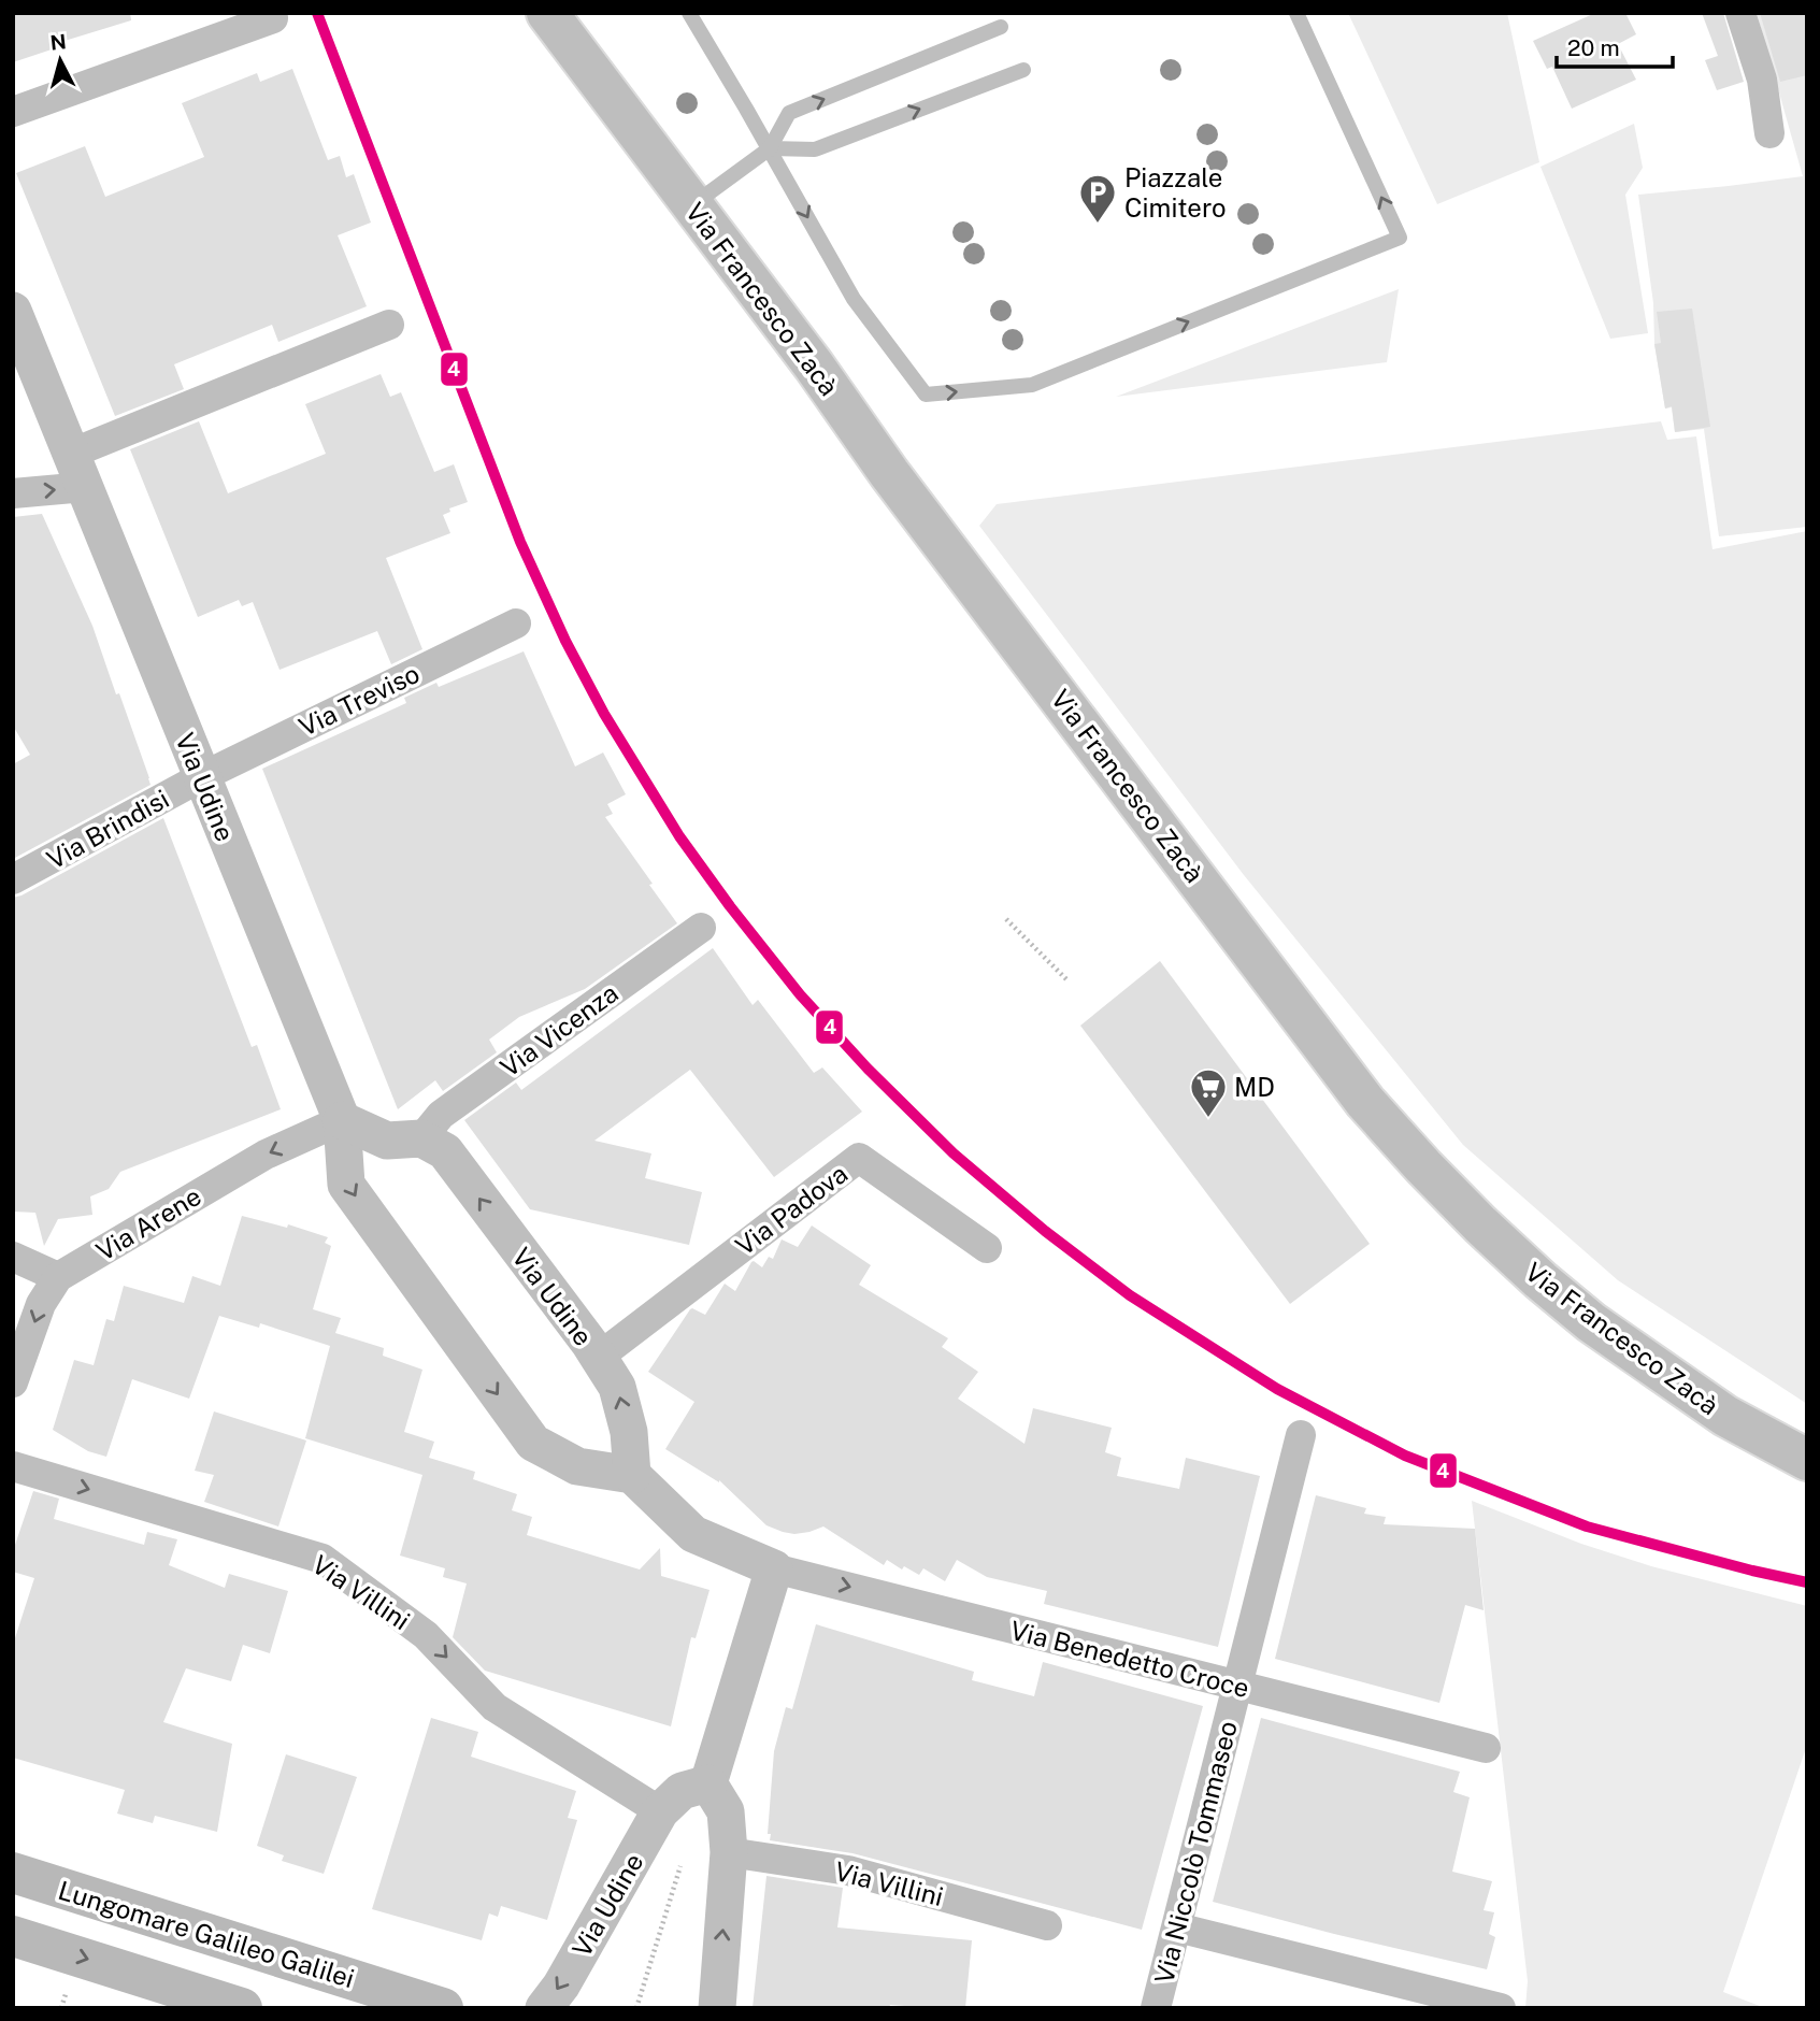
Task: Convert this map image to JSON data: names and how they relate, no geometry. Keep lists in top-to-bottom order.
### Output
{
  "streets": {
    "main road": ["Via Francesco Zacà", "Lungomare Galileo Galilei"],
    "street": [
      "Via Treviso",
      "Via Udine",
      "Via Brindisi",
      "Via Vicenza",
      "Via Padova",
      "Via Arene",
      "Via Villini",
      "Via Benedetto Croce",
      "Via Niccolò Tommaseo"
    ]
  },
  "crossings": [
    ["Via Treviso", "Via Udine"],
    ["Via Treviso", "Via Brindisi"],
    ["Via Udine", "Via Brindisi"],
    ["Via Udine", "Via Vicenza"],
    ["Via Udine", "Via Padova"],
    ["Via Udine", "Via Arene"],
    ["Via Udine", "Via Villini"],
    ["Via Benedetto Croce", "Via Niccolò Tommaseo"]
  ],
  "one_way": ["Via Arene", "Via Villini", "Via Benedetto Croce"],
  "places": {
    "parking": ["Piazzale Cimitero"],
    "supermarket": ["MD"]
  },
  "lines": ["transit line 4"],
  "scale_bar": "20 m",
  "north": "top"
}
